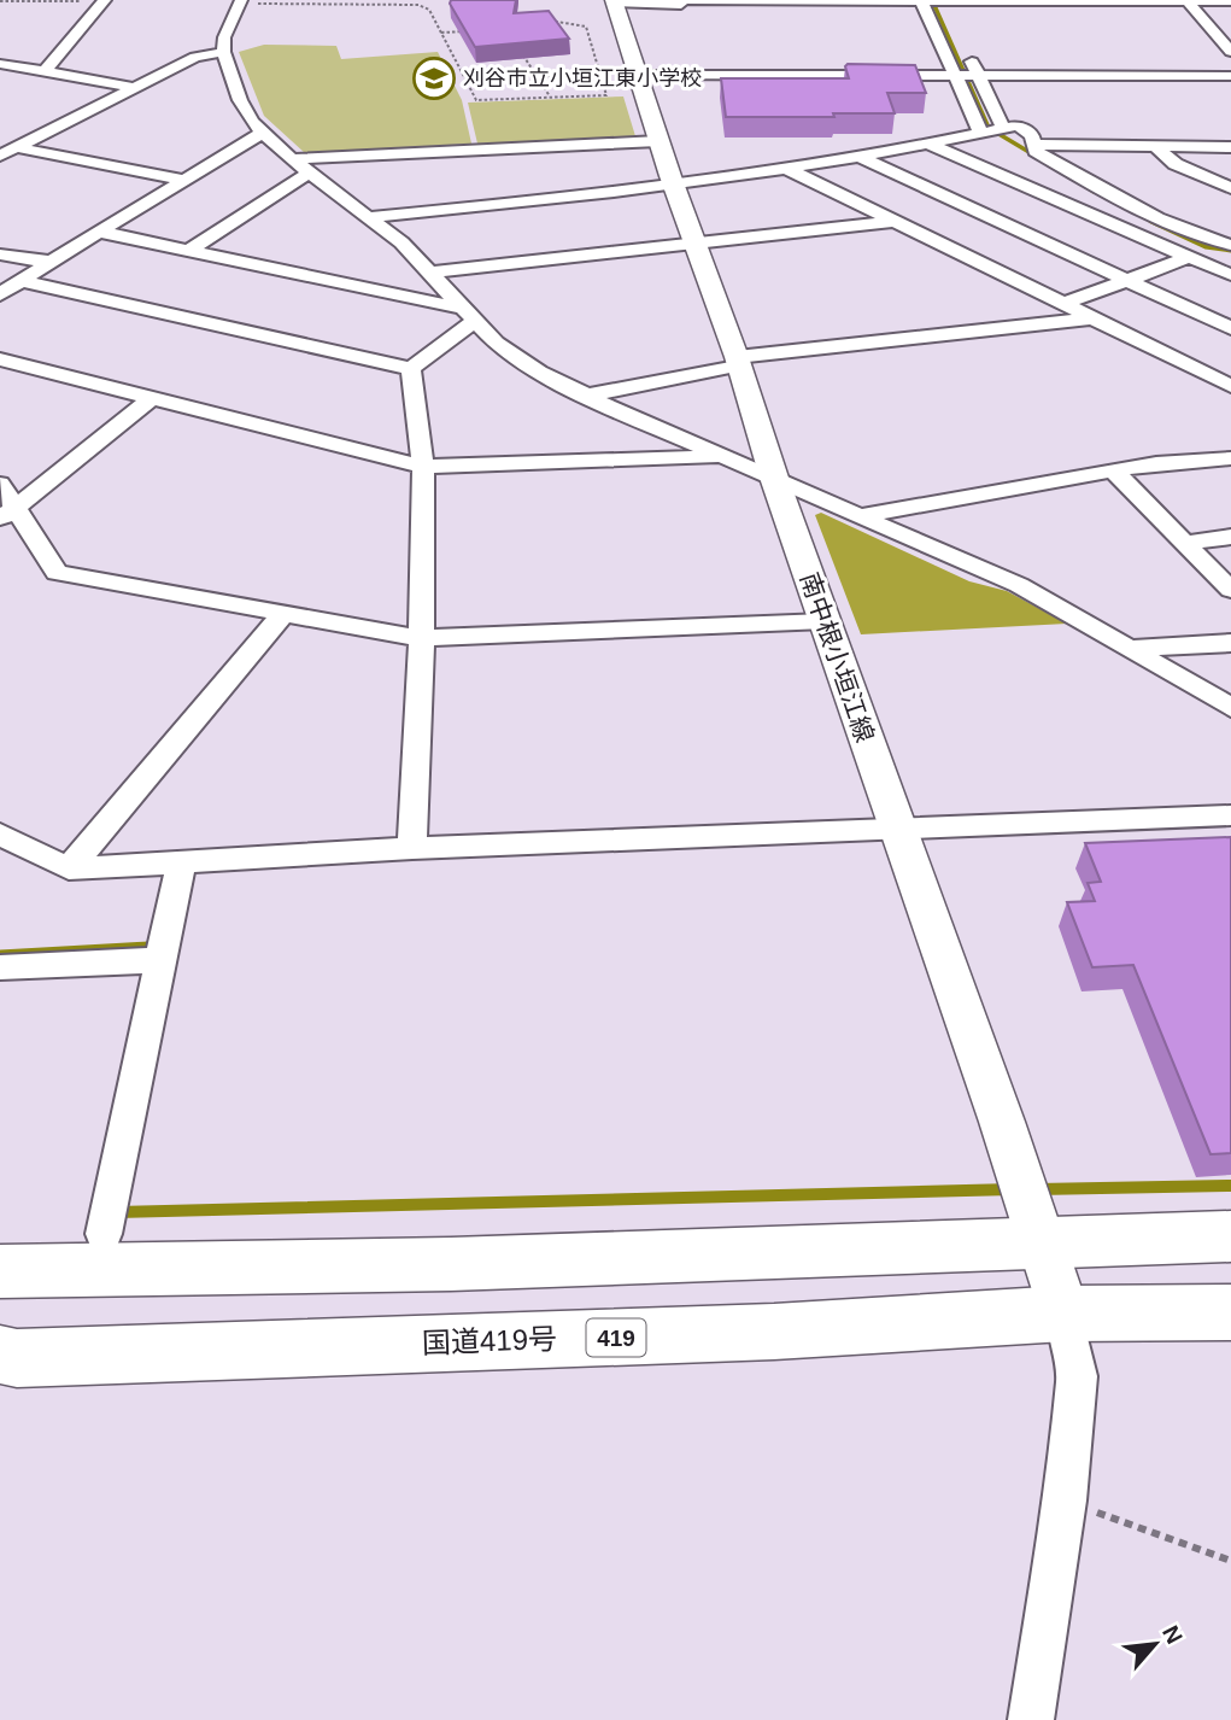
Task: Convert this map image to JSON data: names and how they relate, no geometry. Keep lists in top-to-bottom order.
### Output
{
  "streets": {
    "highway": ["419", "国道419号"],
    "main road": ["南中根小垣江線"]
  },
  "crossings": [
    ["南中根小垣江線", "国道419号"]
  ],
  "places": {
    "school or university": ["刈谷市立小垣江東小学校"]
  },
  "north": "top right"
}
